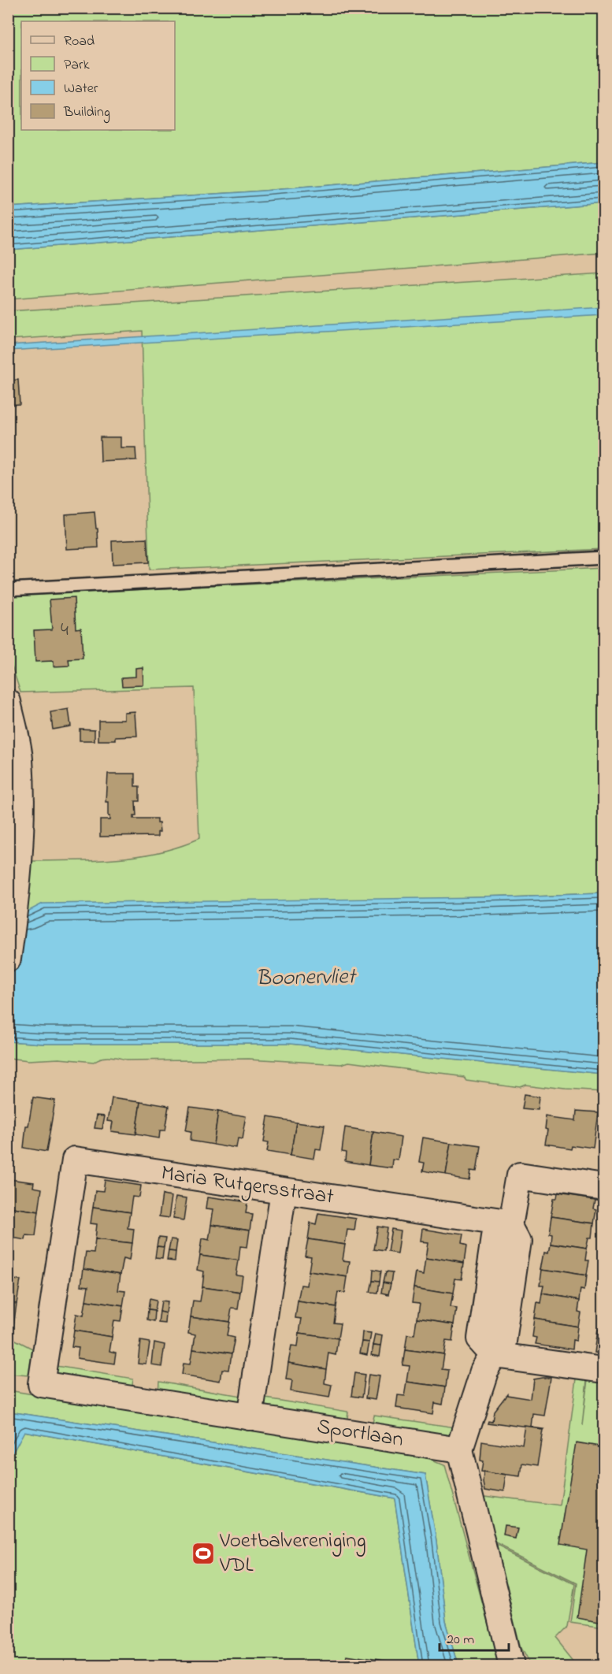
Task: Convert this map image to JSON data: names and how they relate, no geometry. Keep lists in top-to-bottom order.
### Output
{
  "streets": {
    "street": ["Maria Rutgersstraat", "Sportlaan"]
  },
  "crossings": [
    ["Maria Rutgersstraat", "Sportlaan"]
  ],
  "water": ["Boonervliet"],
  "places": {
    "sports": ["Voetbalvereniging VDL"]
  },
  "house_numbers": ["4"],
  "legend": [
    "Road",
    "Park",
    "Water",
    "Building"
  ],
  "scale_bar": "20 m"
}
